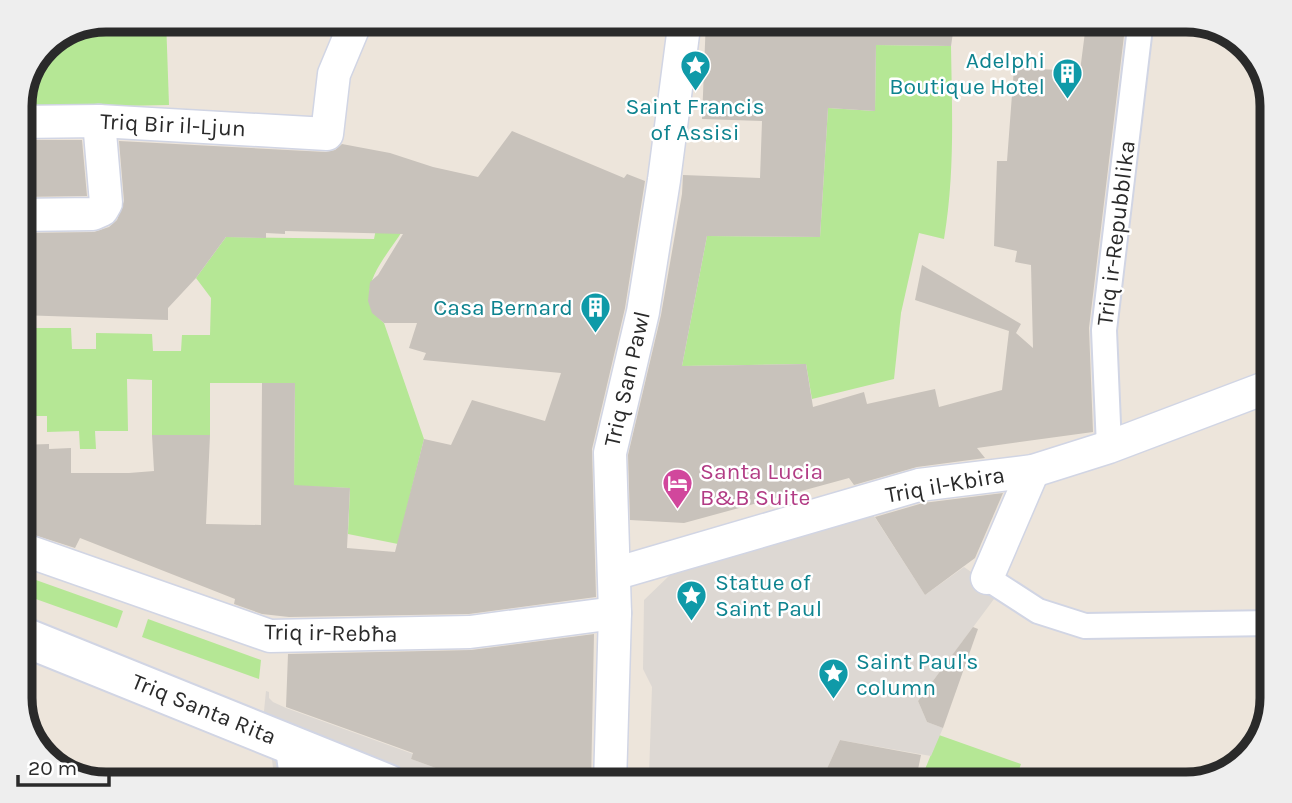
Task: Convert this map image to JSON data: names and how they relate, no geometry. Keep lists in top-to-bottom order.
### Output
{
  "streets": {
    "street": [
      "Triq Bir il-Ljun",
      "Triq ir-Repubblika",
      "Triq San Pawl",
      "Triq il-Kbira",
      "Triq ir-Rebħa",
      "Triq Santa Rita"
    ]
  },
  "crossings": [
    ["Triq ir-Repubblika", "Triq il-Kbira"],
    ["Triq San Pawl", "Triq il-Kbira"],
    ["Triq San Pawl", "Triq ir-Rebħa"]
  ],
  "places": {
    "place": ["Saint Francis of Assisi", "Statue of Saint Paul", "Saint Paul's column"],
    "building": ["Adelphi Boutique Hotel", "Casa Bernard"],
    "hotel": ["Santa Lucia B&B Suite"]
  },
  "scale_bar": "20 m"
}
